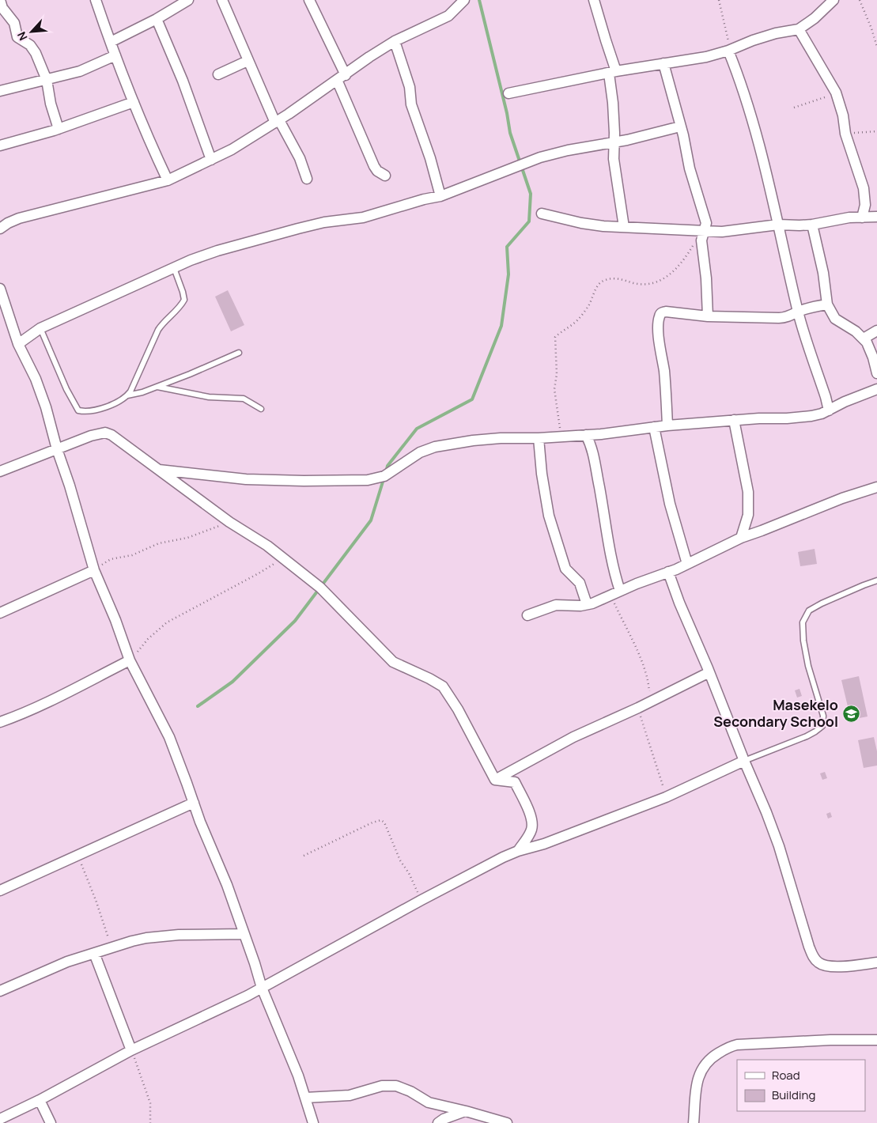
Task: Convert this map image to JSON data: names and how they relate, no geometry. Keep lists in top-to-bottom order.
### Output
{
  "places": {
    "school or university": ["Masekelo Secondary School"]
  },
  "legend": ["Road", "Building"],
  "north": "bottom left"
}
